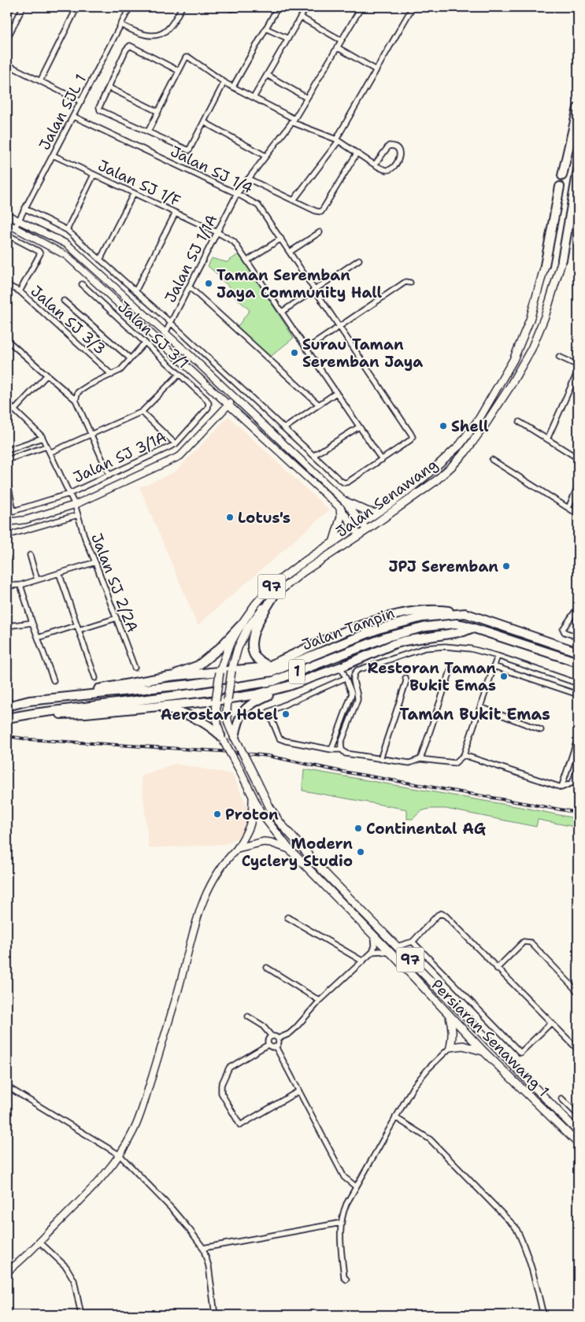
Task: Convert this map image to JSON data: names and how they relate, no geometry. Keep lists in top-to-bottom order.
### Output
{
  "streets": {
    "highway": ["Jalan Tampin", "1"],
    "main road": ["Jalan Senawang", "97", "Persiaran Senawang 1"],
    "street": [
      "Jalan SJL 1",
      "Jalan SJ 1/4",
      "Jalan SJ 1/F",
      "Jalan SJ 1/1A",
      "Jalan SJ 3/3",
      "Jalan SJ 3/1",
      "Jalan SJ 3/1A",
      "Jalan SJ 2/2A"
    ]
  },
  "crossings": [
    ["Jalan SJL 1", "Jalan SJ 1/4"],
    ["Jalan SJL 1", "Jalan SJ 1/F"],
    ["Jalan SJ 1/4", "Jalan SJ 1/F"],
    ["Jalan SJ 1/4", "Jalan SJ 1/1A"],
    ["Jalan SJ 1/F", "Jalan SJ 1/1A"],
    ["Jalan SJ 3/1", "Jalan SJ 3/1A"],
    ["Jalan SJ 3/1A", "Jalan SJ 2/2A"],
    ["Jalan Senawang", "97"],
    ["97", "Persiaran Senawang 1"]
  ],
  "districts": ["Taman Bukit Emas"],
  "places": [
    "Taman Seremban Jaya Community Hall",
    "Surau Taman Seremban Jaya",
    "Shell",
    "Lotus's",
    "JPJ Seremban",
    "Restoran Taman Bukit Emas",
    "Aerostar Hotel",
    "Proton",
    "Continental AG",
    "Modern Cyclery Studio"
  ]
}
